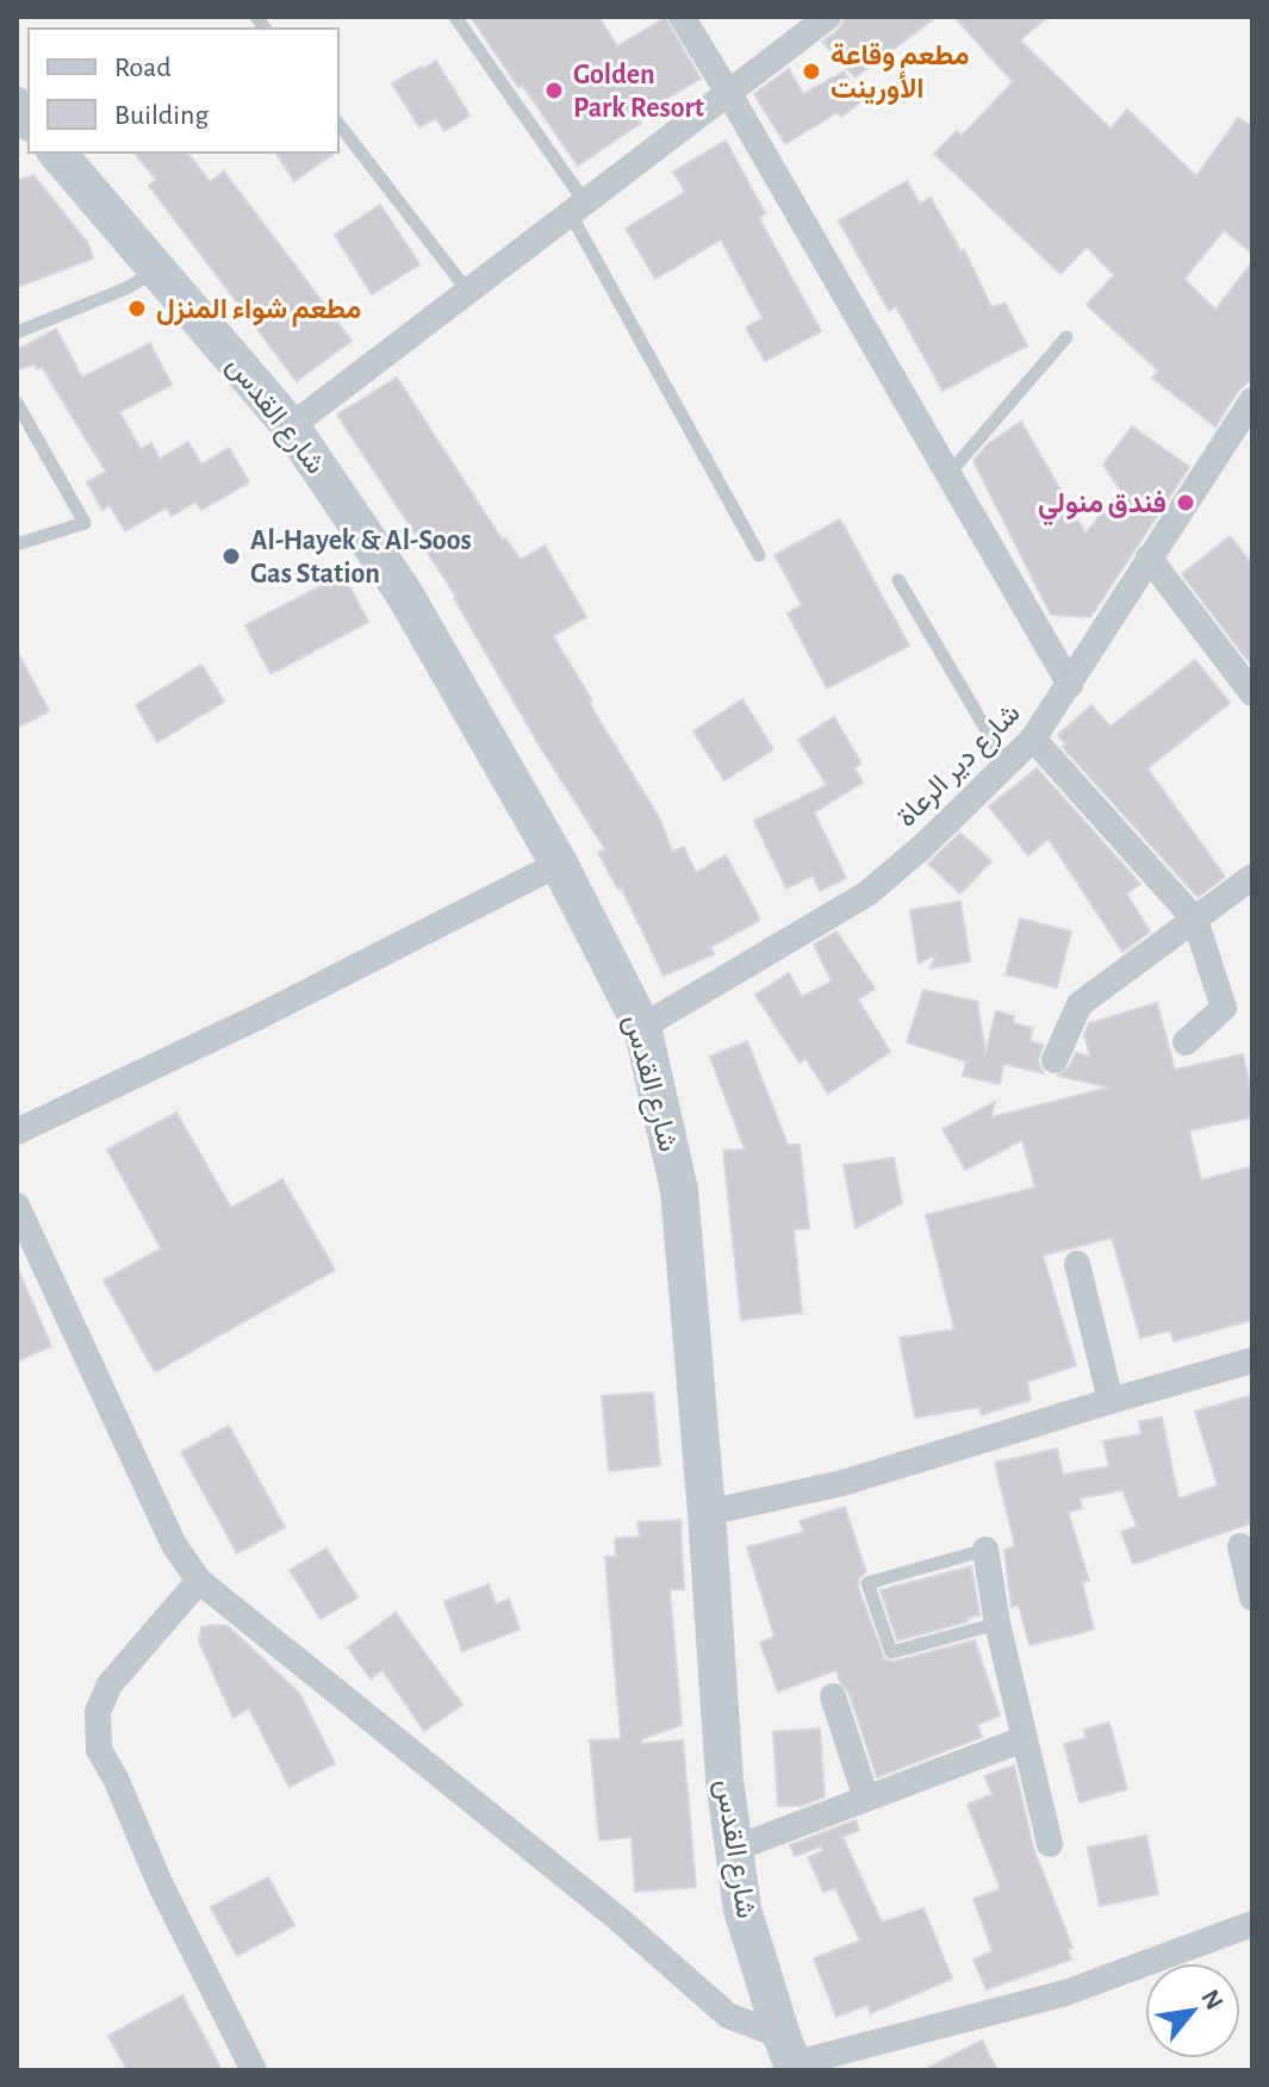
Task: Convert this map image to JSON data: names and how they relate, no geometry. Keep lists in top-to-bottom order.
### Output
{
  "streets": {
    "main road": ["شارع القدس"],
    "street": ["شارع دير الرعاة"]
  },
  "crossings": [
    ["شارع القدس", "شارع دير الرعاة"]
  ],
  "places": [
    "مطعم وقاعة الأورينت",
    "Golden Park Resort",
    "مطعم شواء المنزل",
    "فندق منولي",
    "Al-Hayek & Al-Soos Gas Station"
  ],
  "legend": ["Road", "Building"],
  "north": "top right"
}
